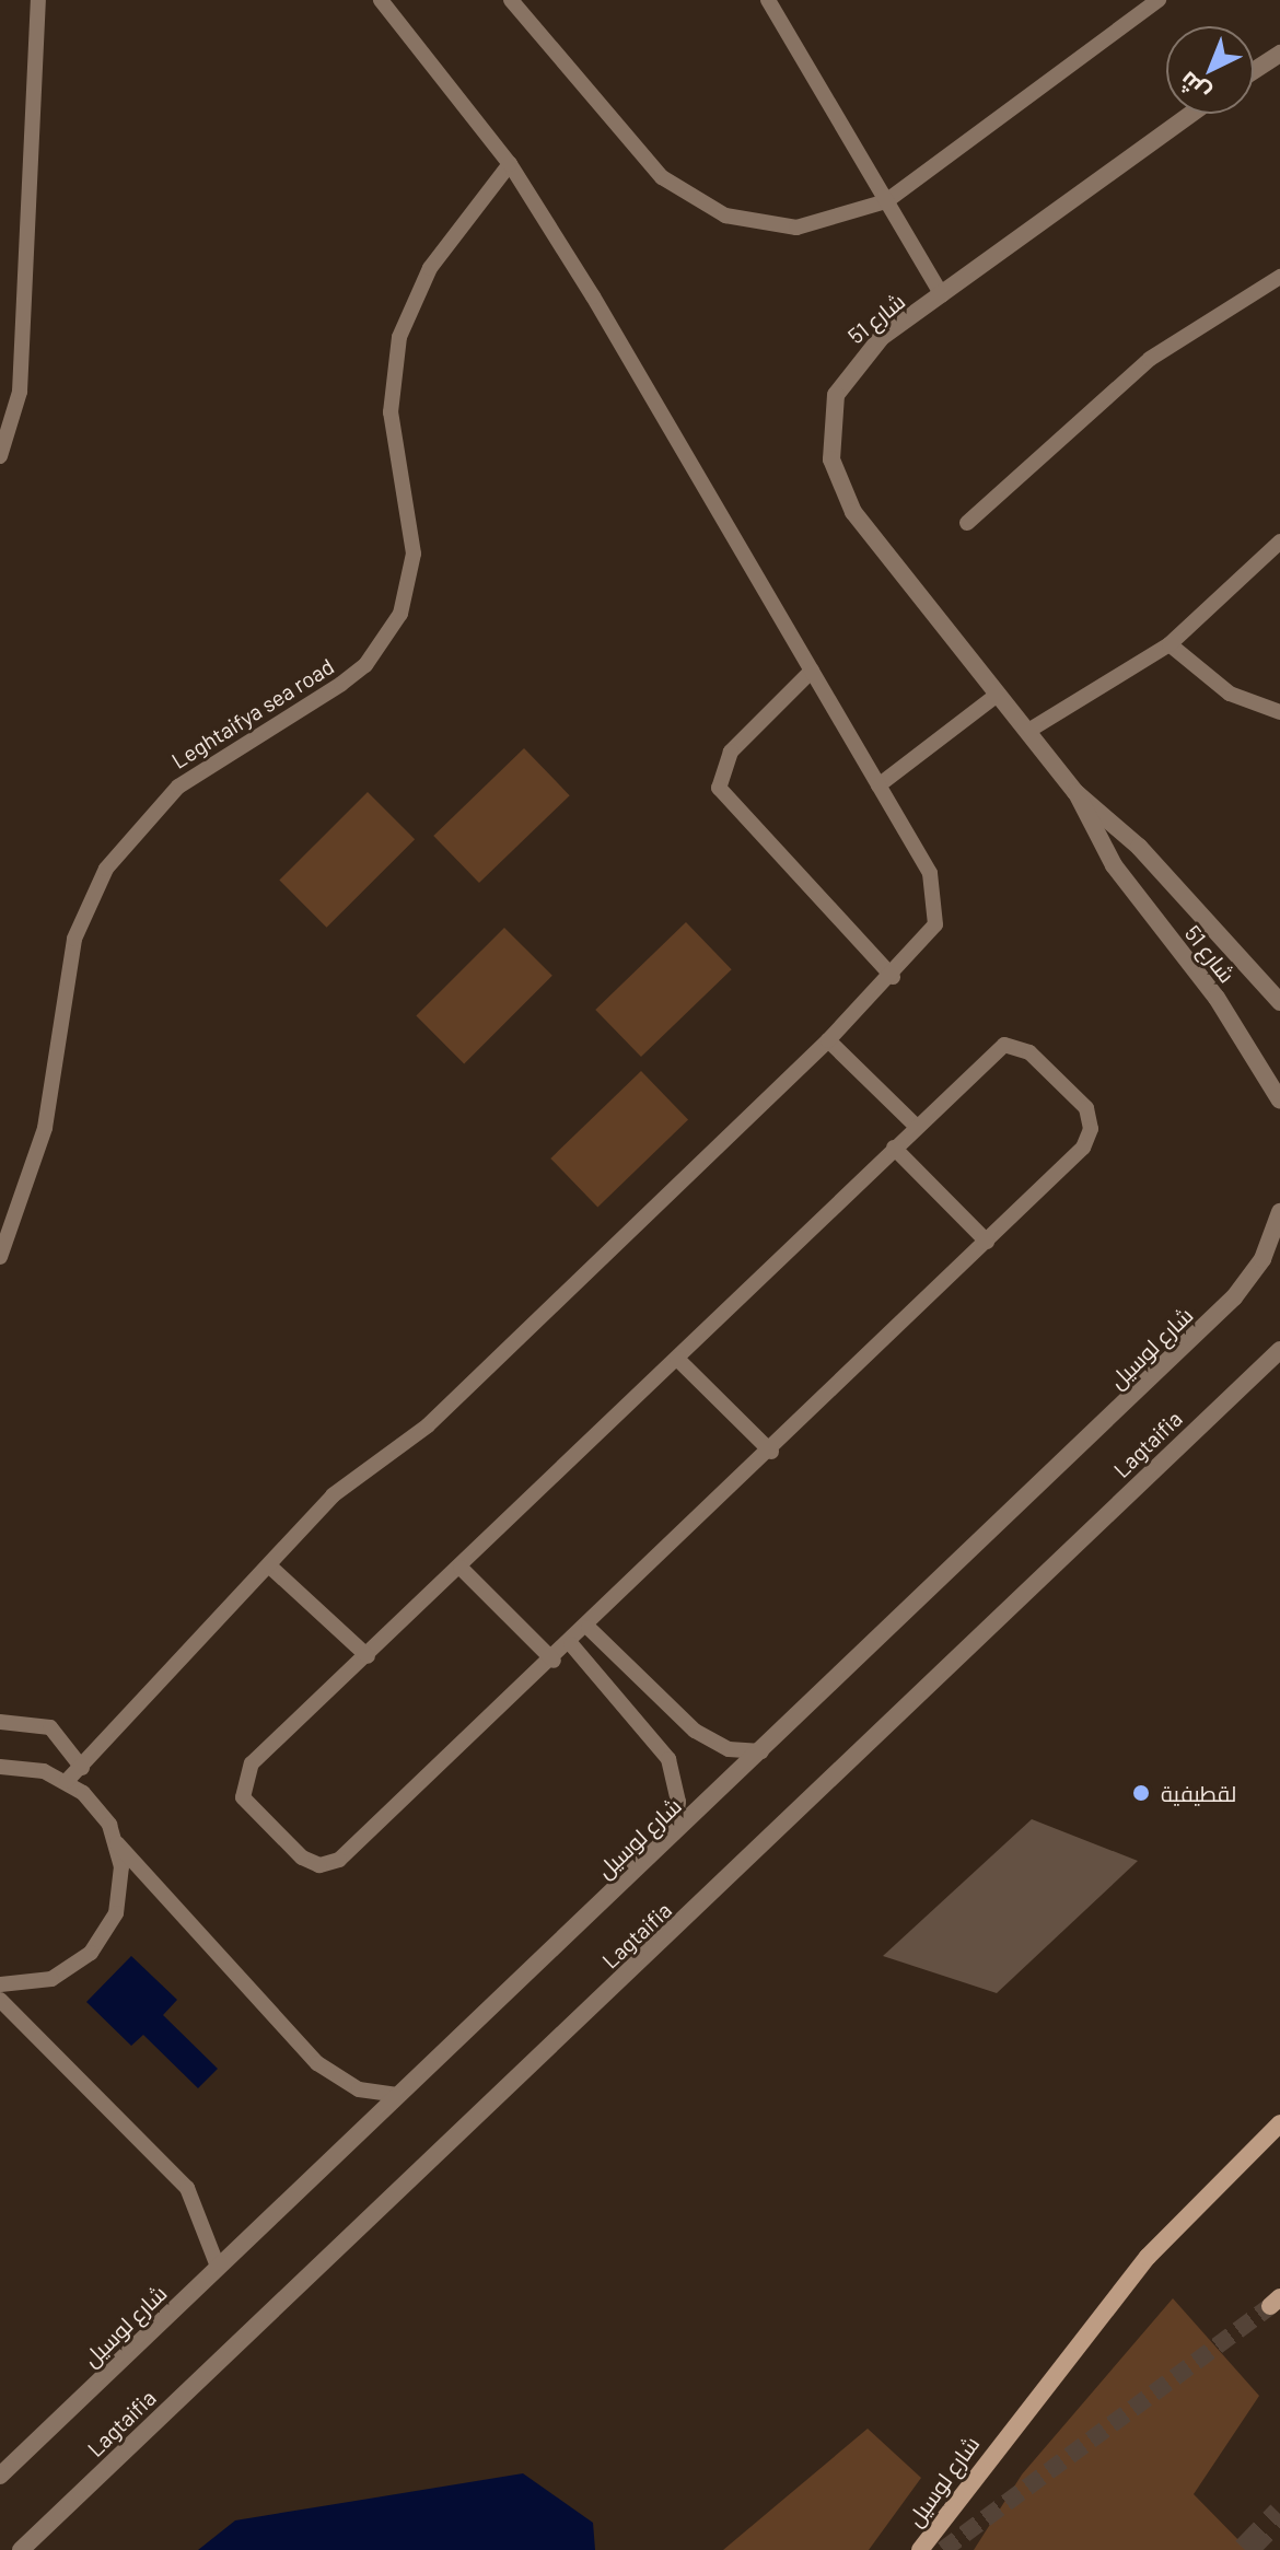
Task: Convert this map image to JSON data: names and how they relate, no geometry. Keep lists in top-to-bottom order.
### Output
{
  "streets": {
    "street": ["شارع 51", "شارع لوسيل", "Lagtaifia"],
    "lane": ["Leghtaifya sea road"]
  },
  "places": ["لقطيفية"],
  "north": "bottom left"
}
